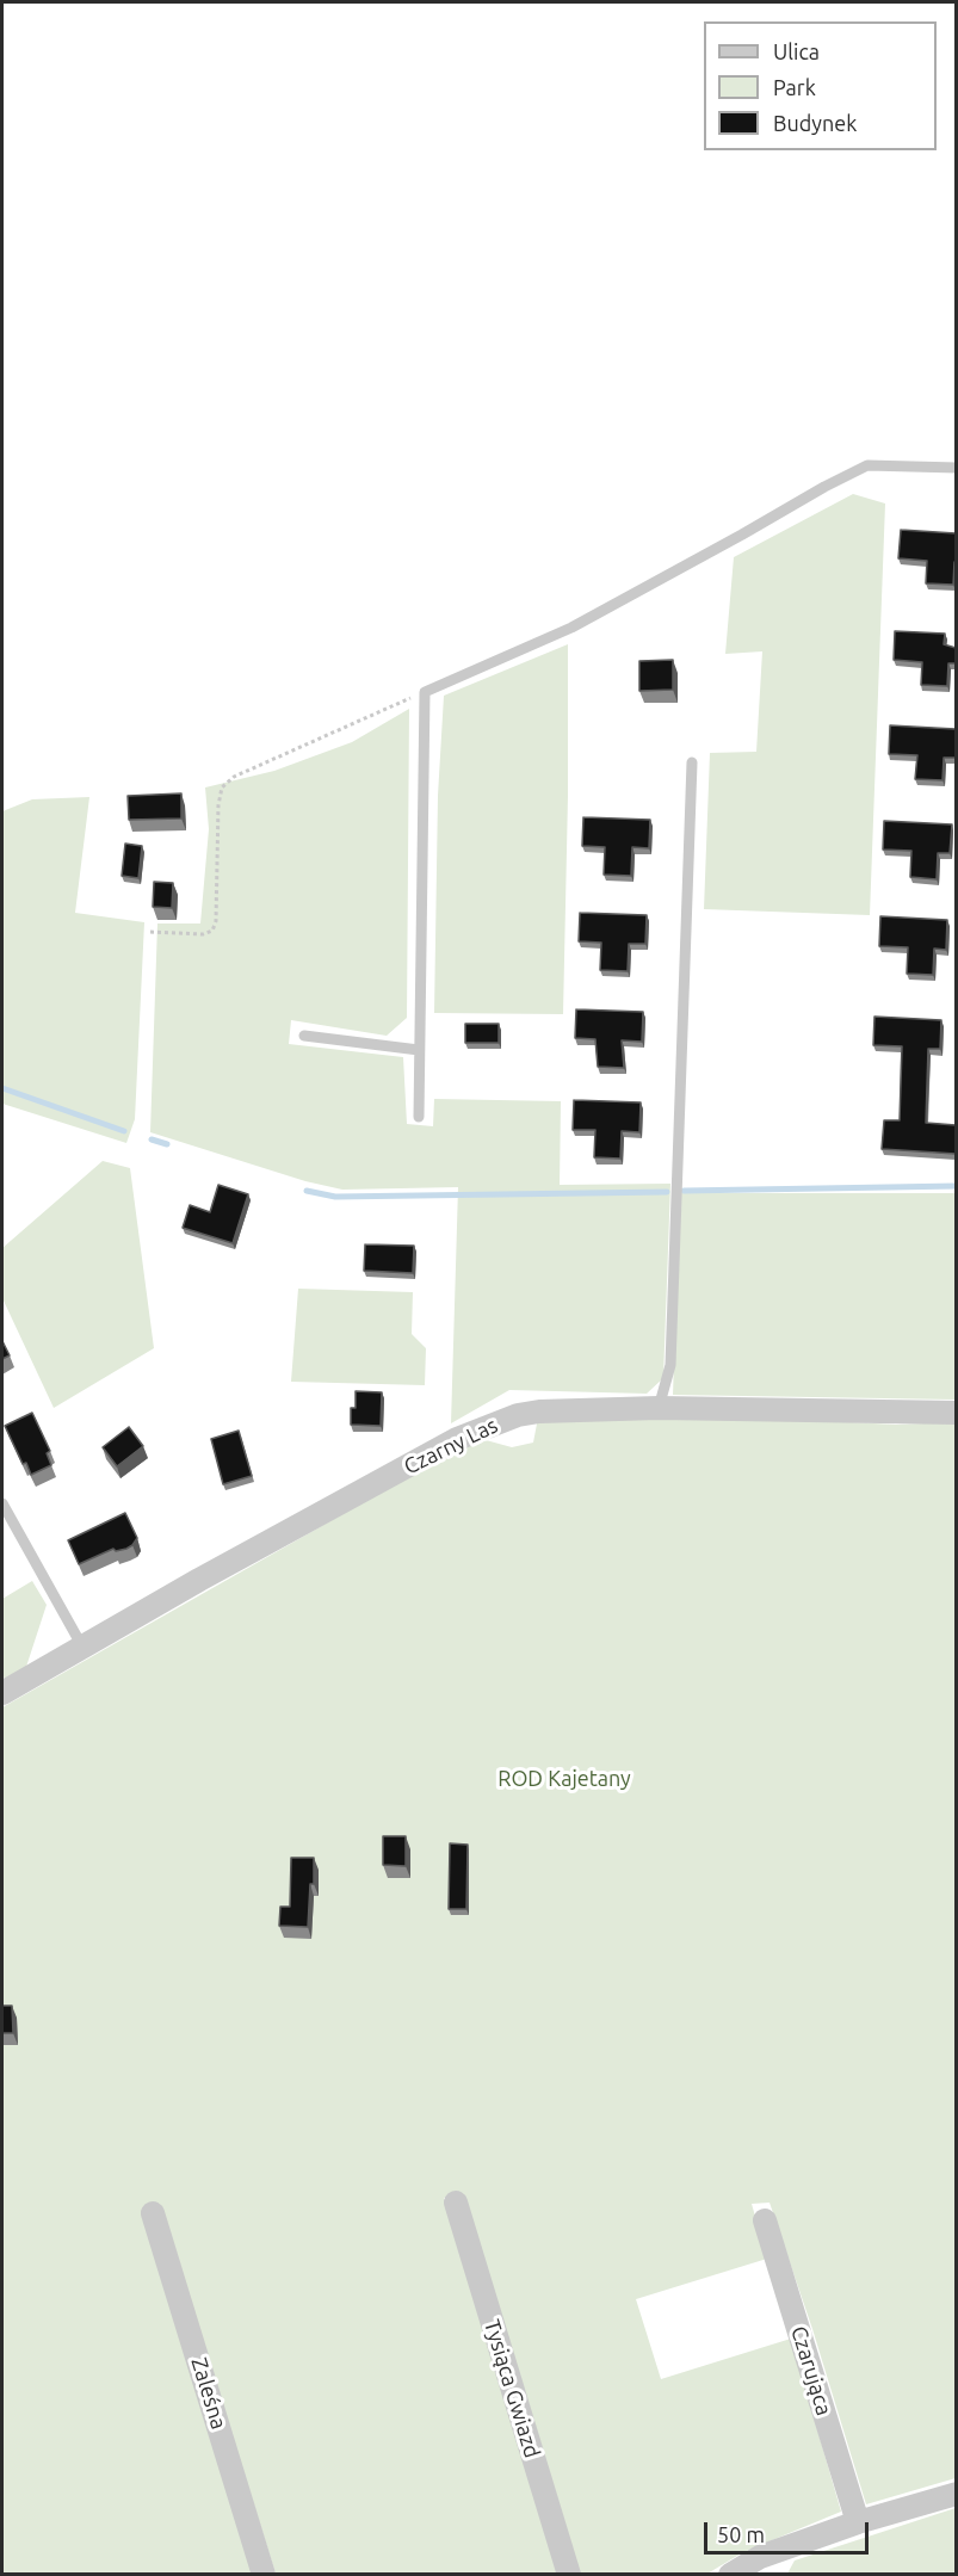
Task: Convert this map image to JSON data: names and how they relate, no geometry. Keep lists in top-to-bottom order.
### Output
{
  "streets": {
    "street": [
      "Czarny Las",
      "Czarująca",
      "Tysiąca Gwiazd",
      "Zaleśna"
    ]
  },
  "parks": ["ROD Kajetany"],
  "legend": ["Ulica", "Park", "Budynek"],
  "scale_bar": "50 m"
}
